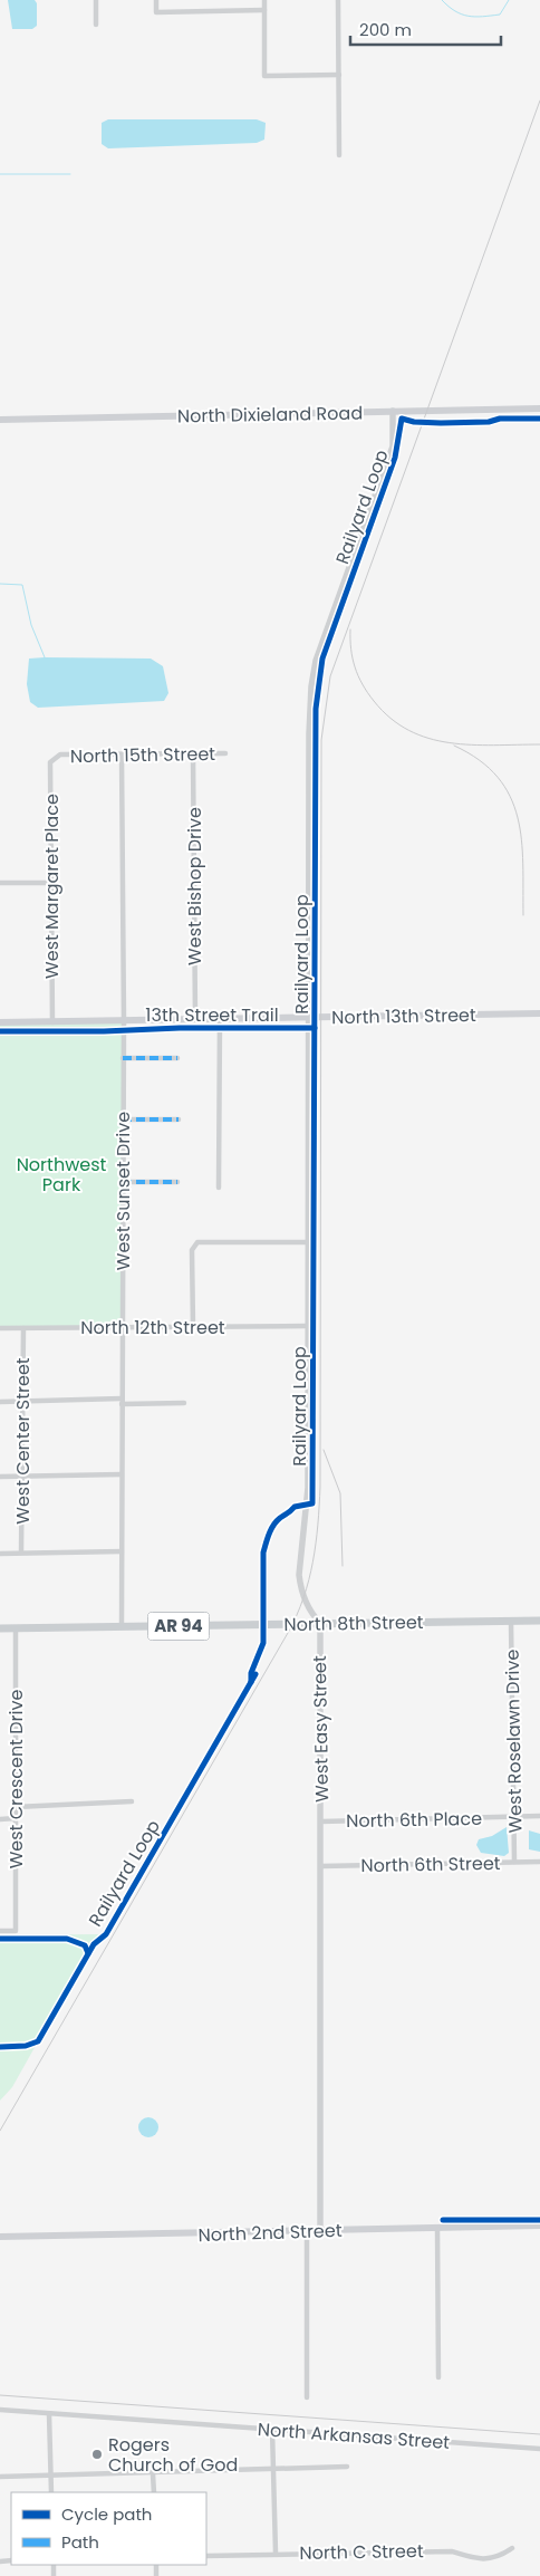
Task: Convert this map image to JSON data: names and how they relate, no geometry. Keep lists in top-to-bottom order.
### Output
{
  "streets": {
    "main road": [
      "North Dixieland Road",
      "North 13th Street",
      "North 8th Street",
      "AR 94",
      "North 2nd Street"
    ],
    "street": [
      "North 15th Street",
      "West Margaret Place",
      "West Bishop Drive",
      "West Sunset Drive",
      "North 12th Street",
      "West Center Street",
      "West Easy Street",
      "West Roselawn Drive",
      "West Crescent Drive",
      "North 6th Place",
      "North 6th Street",
      "North Arkansas Street",
      "North C Street"
    ],
    "cycle path": ["Railyard Loop", "13th Street Trail"]
  },
  "crossings": [
    ["North 15th Street", "West Margaret Place"],
    ["North 15th Street", "West Bishop Drive"],
    ["North 15th Street", "West Sunset Drive"],
    ["West Margaret Place", "North 13th Street"],
    ["West Bishop Drive", "North 13th Street"],
    ["North 13th Street", "West Sunset Drive"],
    ["West Sunset Drive", "North 12th Street"],
    ["West Sunset Drive", "North 8th Street"],
    ["North 12th Street", "West Center Street"],
    ["North 8th Street", "West Easy Street"],
    ["North 8th Street", "West Roselawn Drive"],
    ["North 8th Street", "West Crescent Drive"],
    ["West Easy Street", "North 6th Place"],
    ["West Easy Street", "North 6th Street"],
    ["West Easy Street", "North 2nd Street"],
    ["West Roselawn Drive", "North 6th Place"],
    ["West Roselawn Drive", "North 6th Street"]
  ],
  "parks": ["Northwest Park"],
  "places": ["Rogers Church of God"],
  "legend": ["Cycle path", "Path"],
  "scale_bar": "200 m"
}
